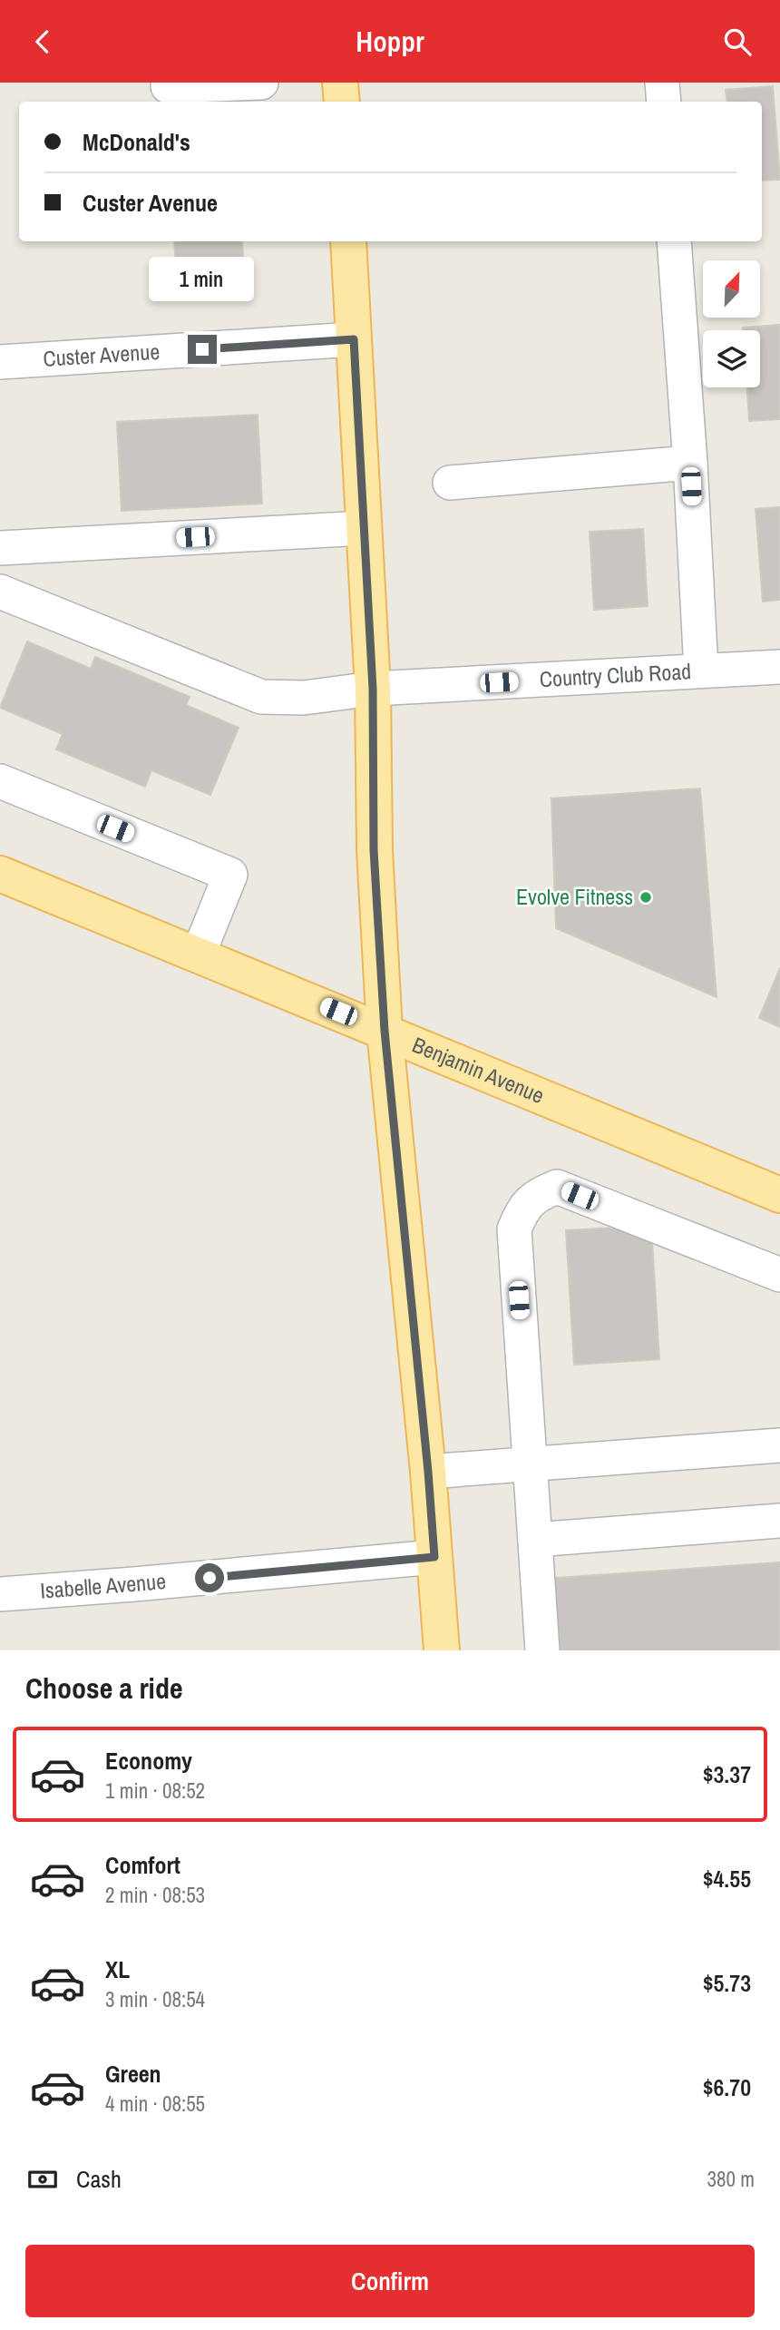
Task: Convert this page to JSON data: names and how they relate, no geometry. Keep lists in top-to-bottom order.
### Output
{
  "streets": {
    "main road": ["Benjamin Avenue"],
    "street": ["Custer Avenue", "Country Club Road", "Isabelle Avenue"]
  },
  "places": ["Evolve Fitness"],
  "north": "top right",
  "page": {
    "header": "Hoppr",
    "banner": ["McDonald's", "Custer Avenue"],
    "bubble": "1 min",
    "heading": "Choose a ride",
    "list": [
      {
        "name": "Economy",
        "note": "1 min · 08:52",
        "value": "$3.37"
      },
      {
        "name": "Comfort",
        "note": "2 min · 08:53",
        "value": "$4.55"
      },
      {
        "name": "XL",
        "note": "3 min · 08:54",
        "value": "$5.73"
      },
      {
        "name": "Green",
        "note": "4 min · 08:55",
        "value": "$6.70"
      }
    ],
    "pay": ["Cash", "380 m"],
    "buttons": "Confirm"
  }
}
